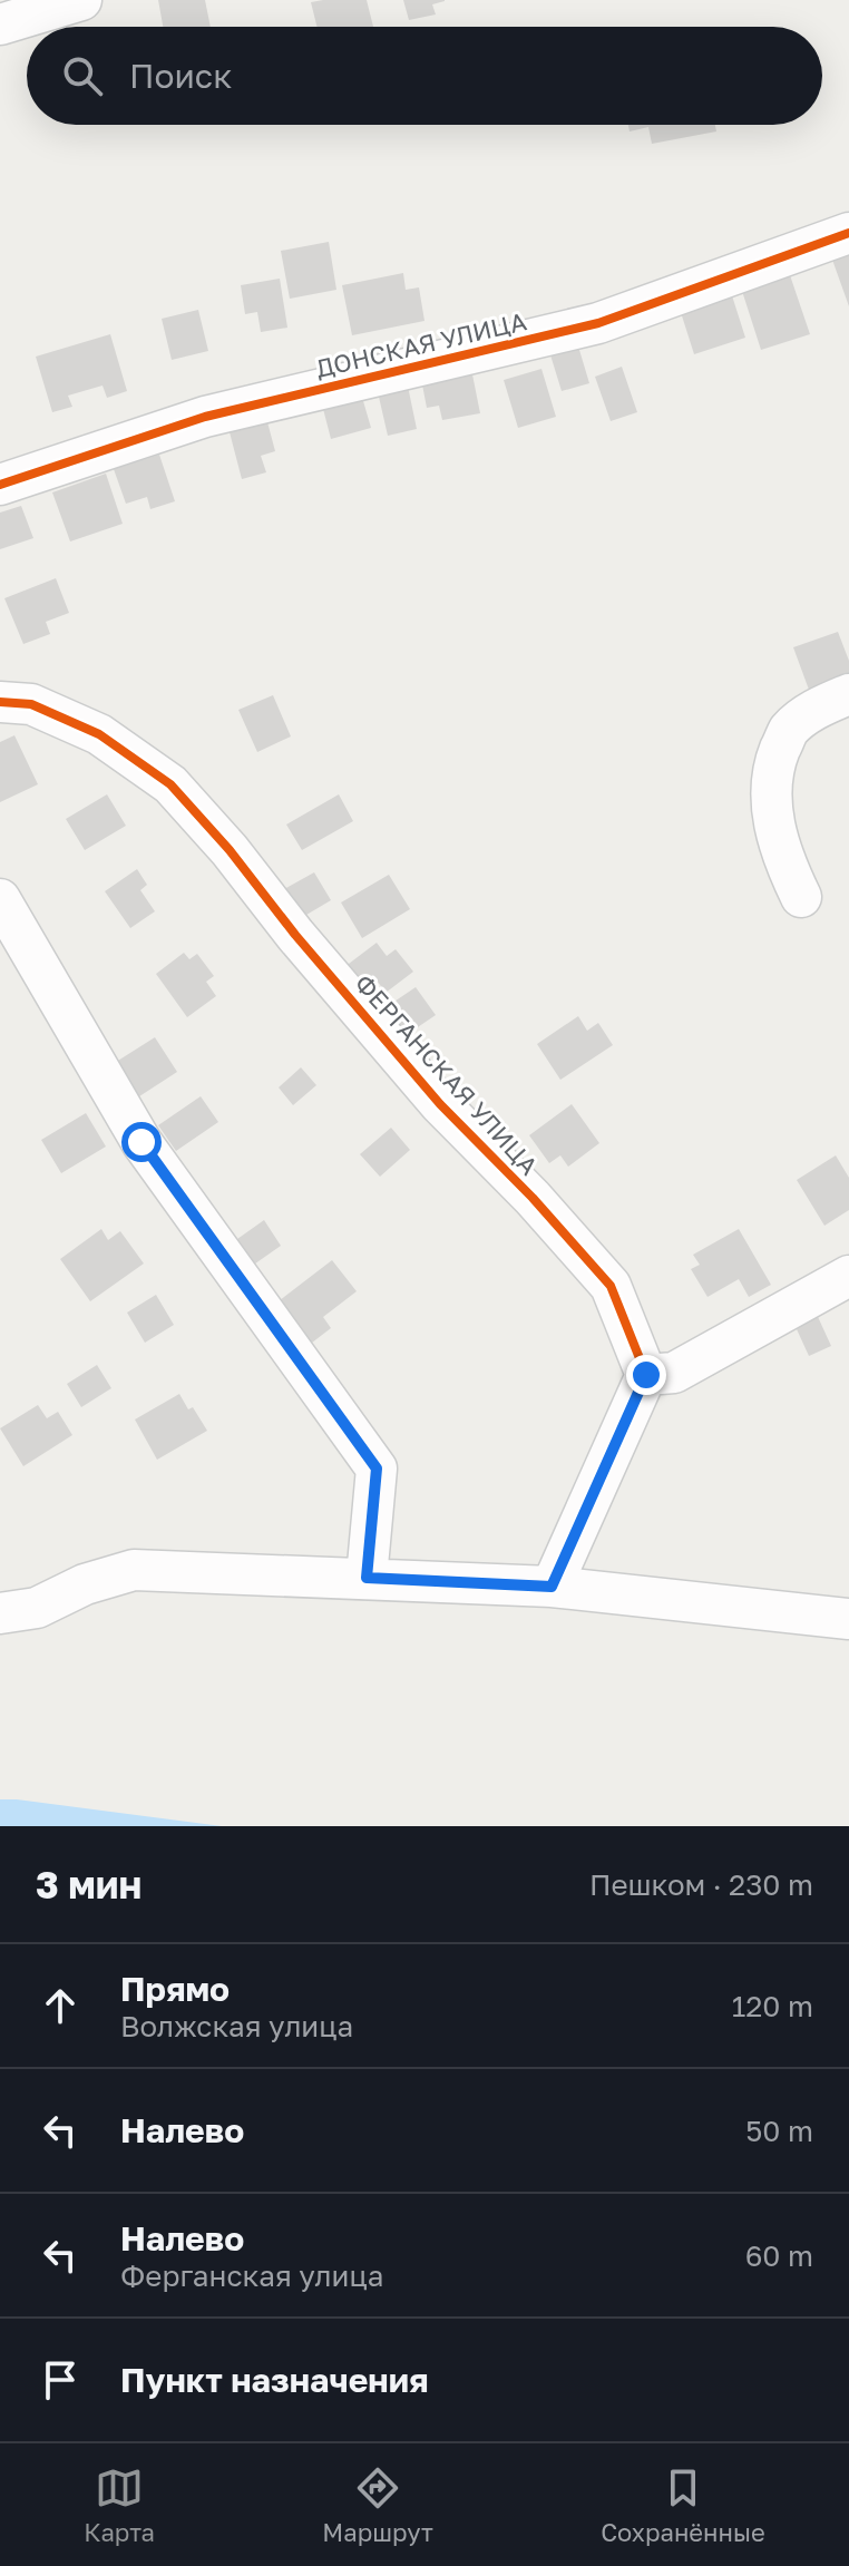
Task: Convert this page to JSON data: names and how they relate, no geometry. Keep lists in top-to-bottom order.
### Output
{
  "streets": {
    "street": ["ДОНСКАЯ УЛИЦА", "ФЕРГАНСКАЯ УЛИЦА"]
  },
  "page": {
    "search": "Поиск",
    "heading": ["3 мин", "Пешком · 230 m"],
    "list": [
      ["Прямо", "Волжская улица", "120 m"],
      ["Налево", "50 m"],
      ["Налево", "Ферганская улица", "60 m"],
      "Пункт назначения"
    ],
    "nav": ["Карта", "Маршрут", "Сохранённые"]
  }
}
